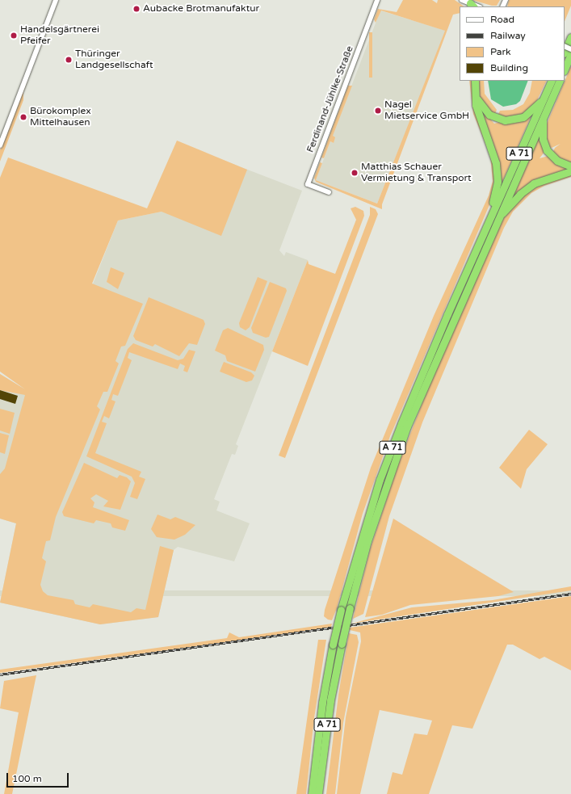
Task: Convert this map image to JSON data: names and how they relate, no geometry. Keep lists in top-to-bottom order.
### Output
{
  "streets": {
    "highway": ["A 71"],
    "street": ["Ferdinand-Jühlke-Straße"]
  },
  "places": [
    "Aubacke Brotmanufaktur",
    "Handelsgärtnerei Pfeifer",
    "Thüringer Landgesellschaft",
    "Nagel Mietservice GmbH",
    "Bürokomplex Mittelhausen",
    "Matthias Schauer Vermietung & Transport"
  ],
  "legend": [
    "Road",
    "Railway",
    "Park",
    "Building"
  ],
  "scale_bar": "100 m"
}
